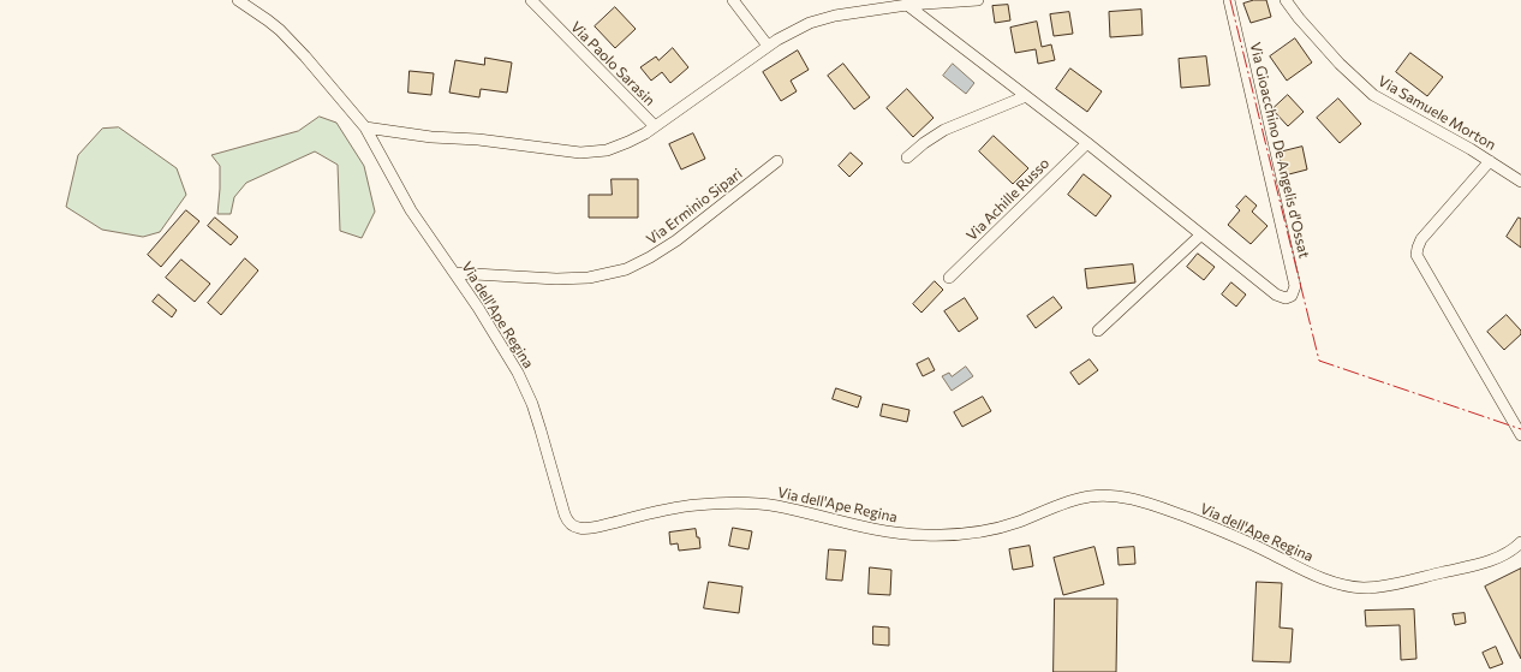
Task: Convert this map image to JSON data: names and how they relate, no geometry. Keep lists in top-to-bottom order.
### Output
{
  "streets": {
    "street": [
      "Via Paolo Sarasin",
      "Via Samuele Morton",
      "Via Gioacchino De Angelis d'Ossat",
      "Via Achille Russo",
      "Via Erminio Sipari",
      "Via dell'Ape Regina"
    ]
  },
  "crossings": [
    ["Via Erminio Sipari", "Via dell'Ape Regina"]
  ]
}
